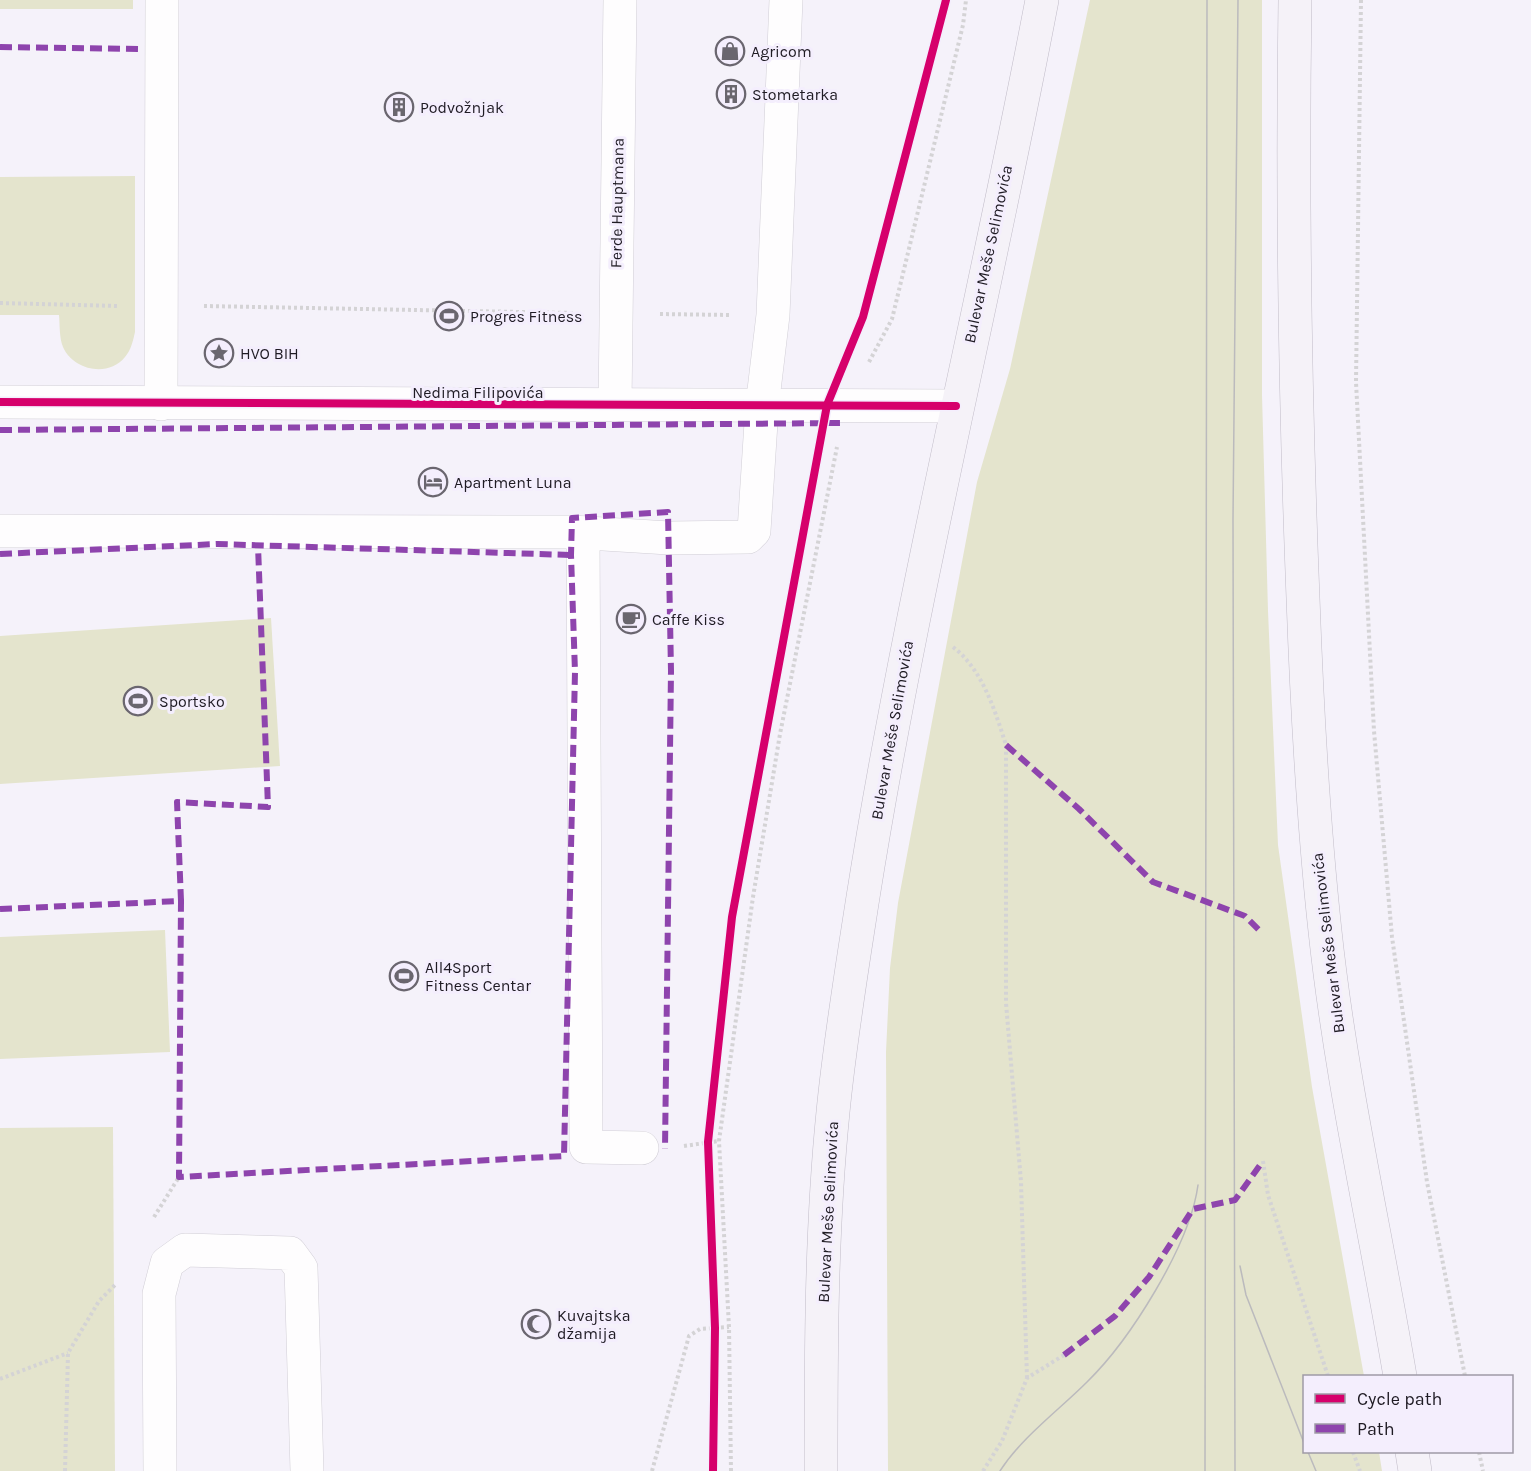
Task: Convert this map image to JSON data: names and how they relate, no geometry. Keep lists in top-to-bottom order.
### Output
{
  "streets": {
    "main road": ["Bulevar Meše Selimovića"],
    "street": ["Ferde Hauptmana", "Nedima Filipovića"]
  },
  "crossings": [
    ["Ferde Hauptmana", "Nedima Filipovića"],
    ["Bulevar Meše Selimovića", "Nedima Filipovića"]
  ],
  "places": {
    "shop": ["Agricom"],
    "building": ["Stometarka", "Podvožnjak"],
    "sports": ["Progres Fitness", "Sportsko", "All4Sport Fitness Centar"],
    "place": ["HVO BIH"],
    "hotel": ["Apartment Luna"],
    "cafe": ["Caffe Kiss"],
    "mosque": ["Kuvajtska džamija"]
  },
  "legend": ["Cycle path", "Path"]
}
